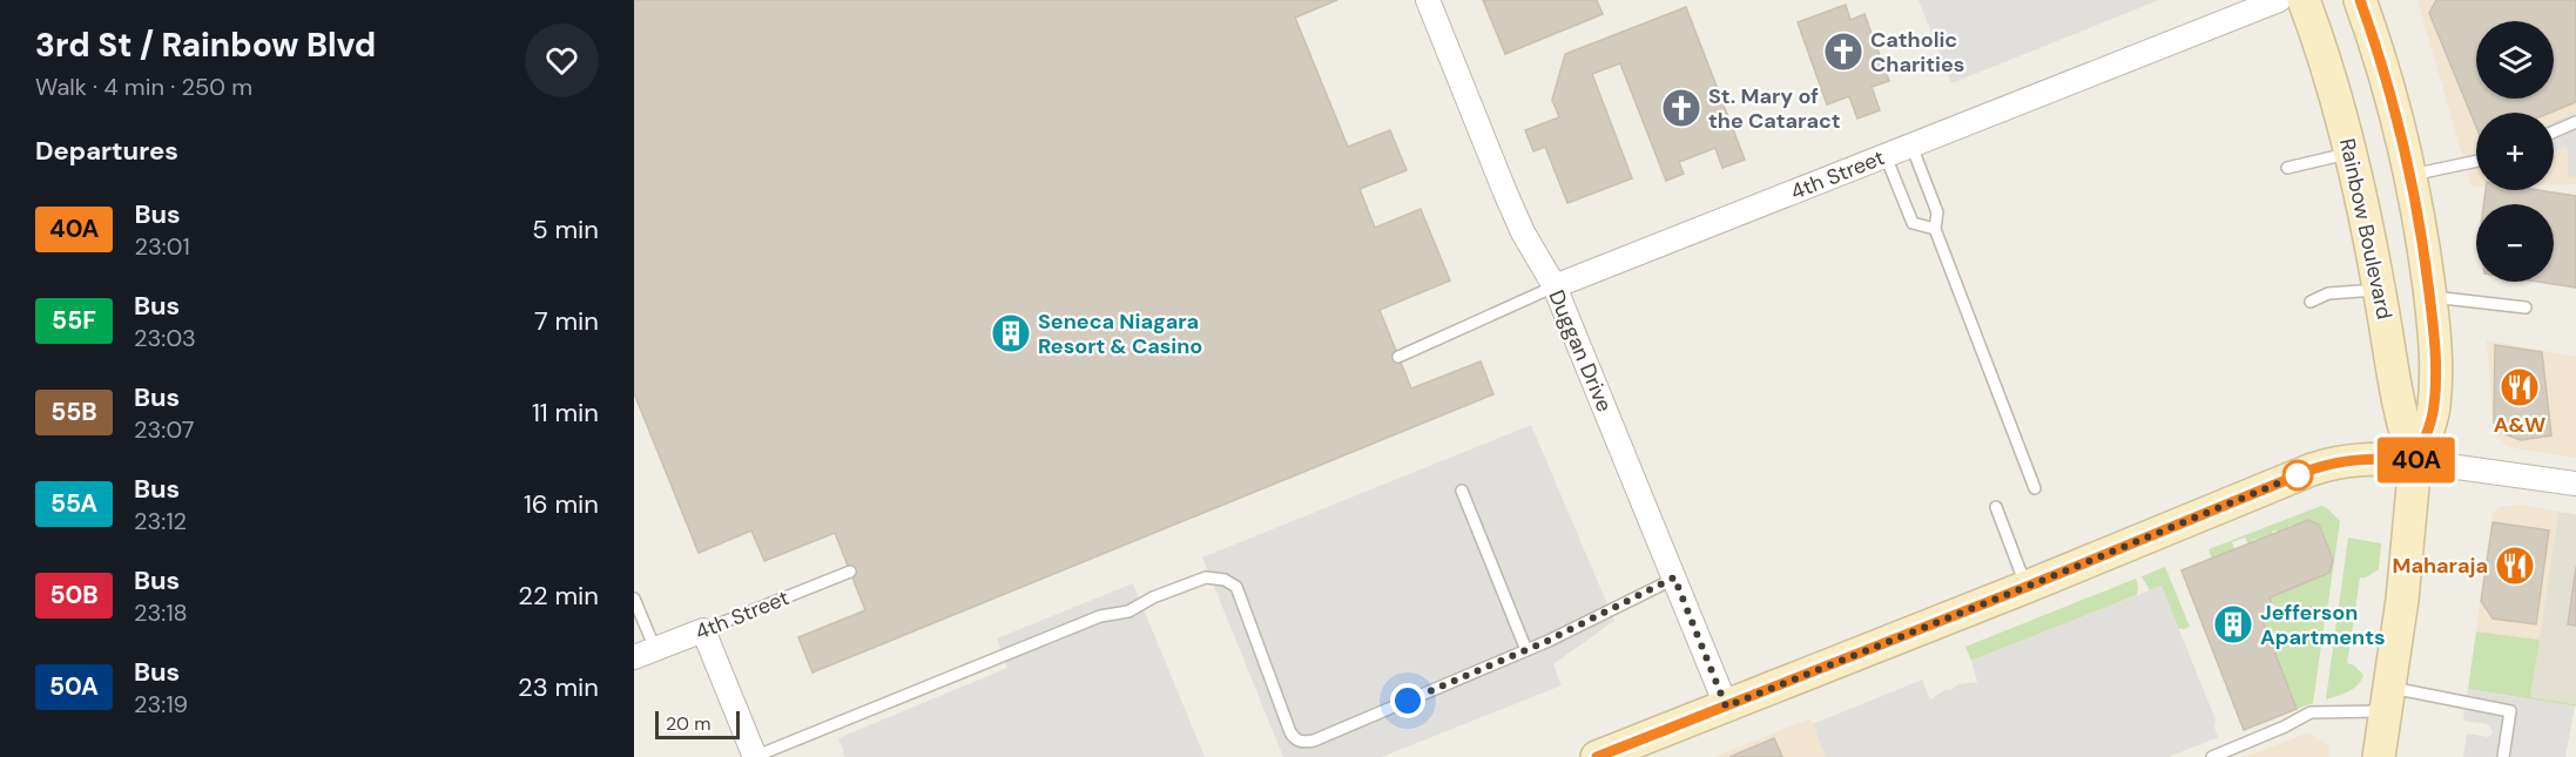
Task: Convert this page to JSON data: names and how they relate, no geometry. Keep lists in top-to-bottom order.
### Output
{
  "streets": {
    "main road": ["Rainbow Boulevard"],
    "street": ["4th Street", "Duggan Drive"]
  },
  "crossings": [
    ["4th Street", "Duggan Drive"]
  ],
  "places": {
    "church": ["Catholic Charities", "St. Mary of the Cataract"],
    "building": ["Seneca Niagara Resort & Casino", "Jefferson Apartments"],
    "restaurant": ["A&W", "Maharaja"]
  },
  "lines": ["bus line 40A"],
  "scale_bar": "20 m",
  "page": {
    "heading": [
      ["3rd St / Rainbow Blvd", "Walk · 4 min · 250 m"],
      "Departures"
    ],
    "on_map": "40A",
    "map_buttons": ["+", "−"],
    "list": [
      {
        "mark": "40A",
        "name": "Bus",
        "note": "23:01",
        "value": "5 min"
      },
      {
        "mark": "55F",
        "name": "Bus",
        "note": "23:03",
        "value": "7 min"
      },
      {
        "mark": "55B",
        "name": "Bus",
        "note": "23:07",
        "value": "11 min"
      },
      {
        "mark": "55A",
        "name": "Bus",
        "note": "23:12",
        "value": "16 min"
      },
      {
        "mark": "50B",
        "name": "Bus",
        "note": "23:18",
        "value": "22 min"
      },
      {
        "mark": "50A",
        "name": "Bus",
        "note": "23:19",
        "value": "23 min"
      }
    ],
    "scale": "20 m"
  }
}
